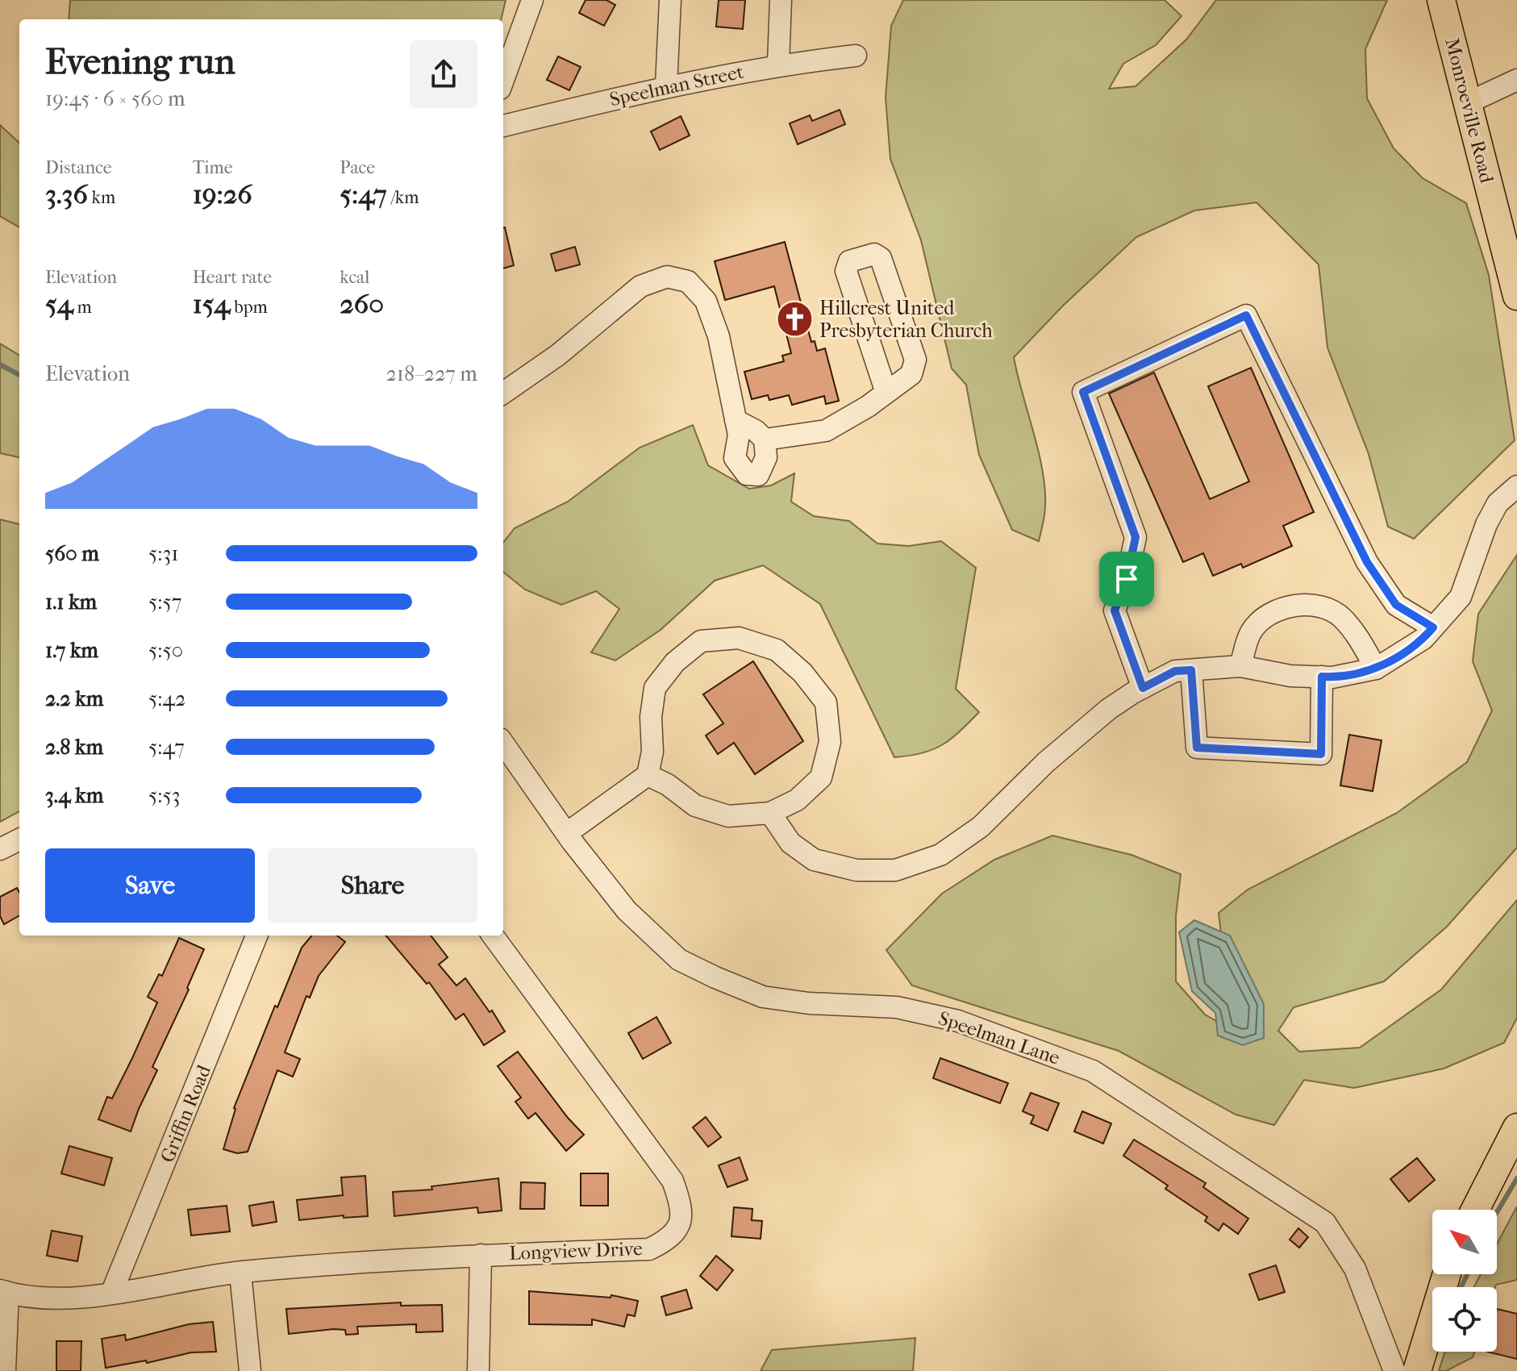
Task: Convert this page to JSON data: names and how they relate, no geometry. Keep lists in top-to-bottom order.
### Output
{
  "streets": {
    "main road": ["Monroeville Road"],
    "street": [
      "Speelman Street",
      "Speelman Lane",
      "Griffin Road",
      "Longview Drive"
    ]
  },
  "crossings": [
    ["Griffin Road", "Longview Drive"]
  ],
  "places": {
    "church": ["Hillcrest United Presbyterian Church"]
  },
  "north": "top left",
  "page": {
    "heading": ["Evening run", "19:45 · 6 × 560 m"],
    "stats": [
      ["Distance", "3.36 km"],
      ["Time", "19:26"],
      ["Pace", "5:47 /km"],
      ["Elevation", "54 m"],
      ["Heart rate", "154 bpm"],
      ["kcal", "260"]
    ],
    "chart": ["Elevation", "218–227 m"],
    "list": [
      {
        "name": "560 m",
        "note": "5:31"
      },
      {
        "name": "1.1 km",
        "note": "5:57"
      },
      {
        "name": "1.7 km",
        "note": "5:50"
      },
      {
        "name": "2.2 km",
        "note": "5:42"
      },
      {
        "name": "2.8 km",
        "note": "5:47"
      },
      {
        "name": "3.4 km",
        "note": "5:53"
      }
    ],
    "buttons": ["Save", "Share"]
  }
}
